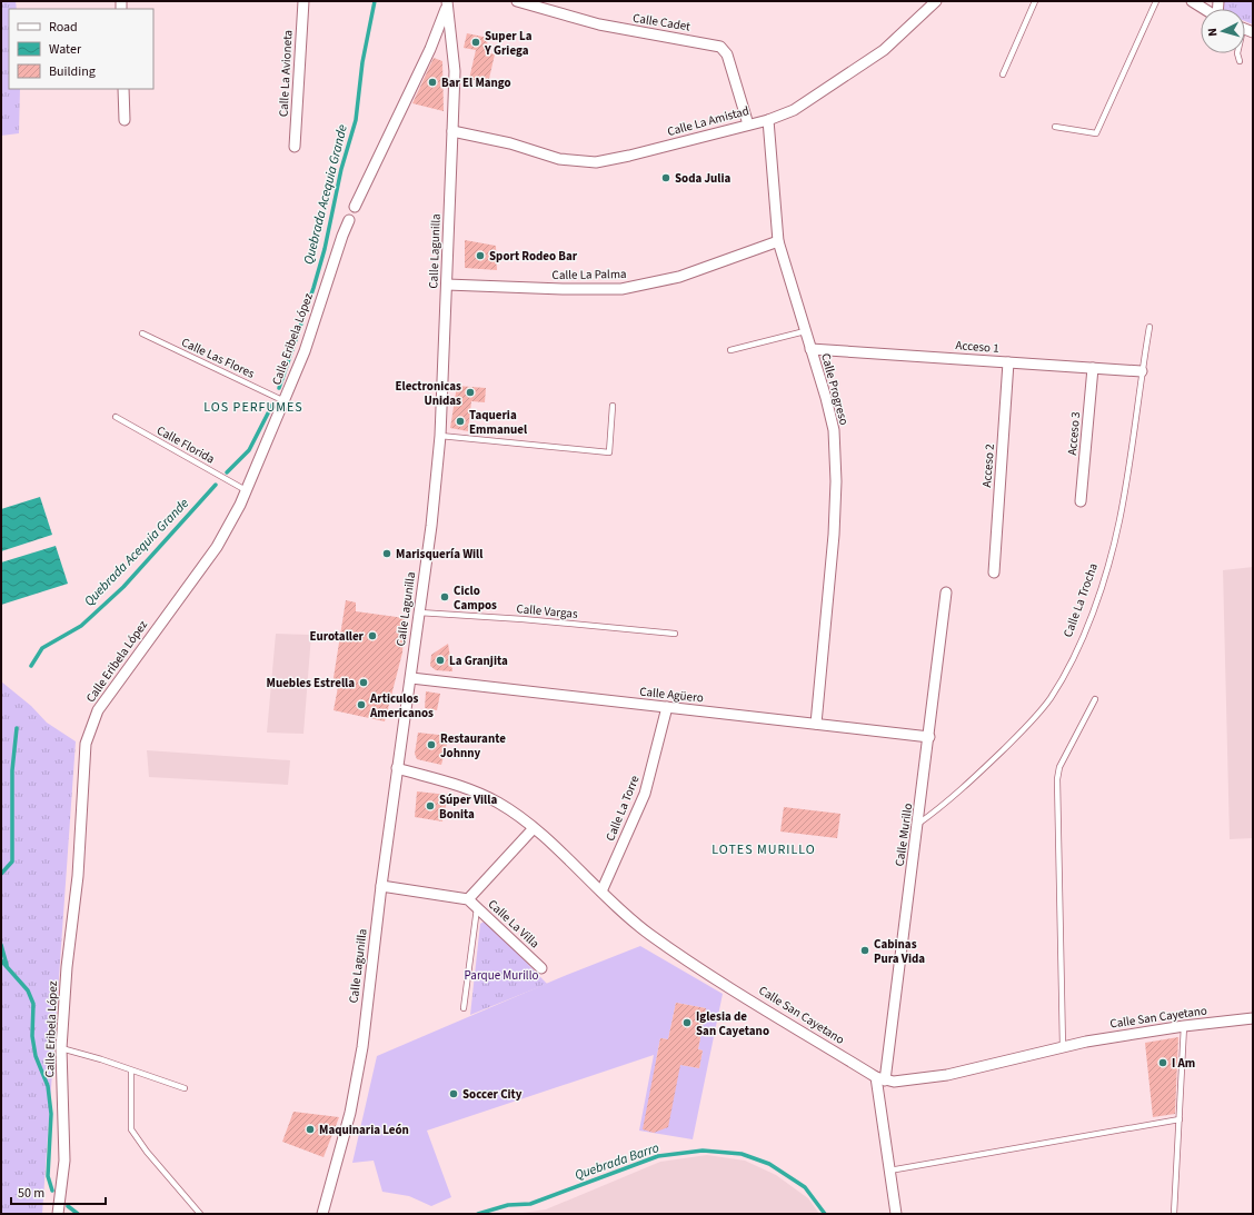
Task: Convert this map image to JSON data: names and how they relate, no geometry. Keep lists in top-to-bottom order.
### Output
{
  "streets": {
    "street": [
      "Calle Cadet",
      "Calle La Avioneta",
      "Calle La Amistad",
      "Calle Lagunilla",
      "Calle La Palma",
      "Calle Eribela López",
      "Acceso 1",
      "Calle Progreso",
      "Acceso 3",
      "Acceso 2",
      "Calle Agüero",
      "Calle La Torre",
      "Calle Murillo",
      "Calle La Villa",
      "Calle San Cayetano"
    ],
    "lane": [
      "Calle Las Flores",
      "Calle Florida",
      "Calle La Trocha",
      "Calle Vargas"
    ]
  },
  "crossings": [
    ["Calle Cadet", "Calle La Amistad"],
    ["Calle La Amistad", "Calle Lagunilla"],
    ["Calle La Amistad", "Calle Progreso"],
    ["Calle Lagunilla", "Calle La Palma"],
    ["Calle Lagunilla", "Calle Vargas"],
    ["Calle Lagunilla", "Calle Agüero"],
    ["Calle Lagunilla", "Calle San Cayetano"],
    ["Calle La Palma", "Calle Progreso"],
    ["Calle Eribela López", "Calle Las Flores"],
    ["Calle Eribela López", "Calle Florida"],
    ["Acceso 1", "Calle Progreso"],
    ["Acceso 1", "Acceso 3"],
    ["Acceso 1", "Acceso 2"],
    ["Acceso 1", "Calle La Trocha"],
    ["Calle Progreso", "Calle Agüero"],
    ["Calle La Trocha", "Calle Murillo"],
    ["Calle Agüero", "Calle La Torre"],
    ["Calle Agüero", "Calle Murillo"],
    ["Calle La Torre", "Calle San Cayetano"],
    ["Calle Murillo", "Calle San Cayetano"],
    ["Calle La Villa", "Calle San Cayetano"]
  ],
  "districts": ["LOS PERFUMES", "LOTES MURILLO"],
  "water": ["Quebrada Acequia Grande", "Quebrada Barro"],
  "parks": ["Parque Murillo"],
  "places": [
    "Super La Y Griega",
    "Bar El Mango",
    "Soda Julia",
    "Sport Rodeo Bar",
    "Electronicas Unidas",
    "Taqueria Emmanuel",
    "Marisquería Will",
    "Ciclo Campos",
    "Eurotaller",
    "La Granjita",
    "Muebles Estrella",
    "Articulos Americanos",
    "Restaurante Johnny",
    "Súper Villa Bonita",
    "Cabinas Pura Vida",
    "Iglesia de San Cayetano",
    "I Am",
    "Soccer City",
    "Maquinaria León"
  ],
  "legend": ["Road", "Water", "Building"],
  "scale_bar": "50 m",
  "north": "left"
}
